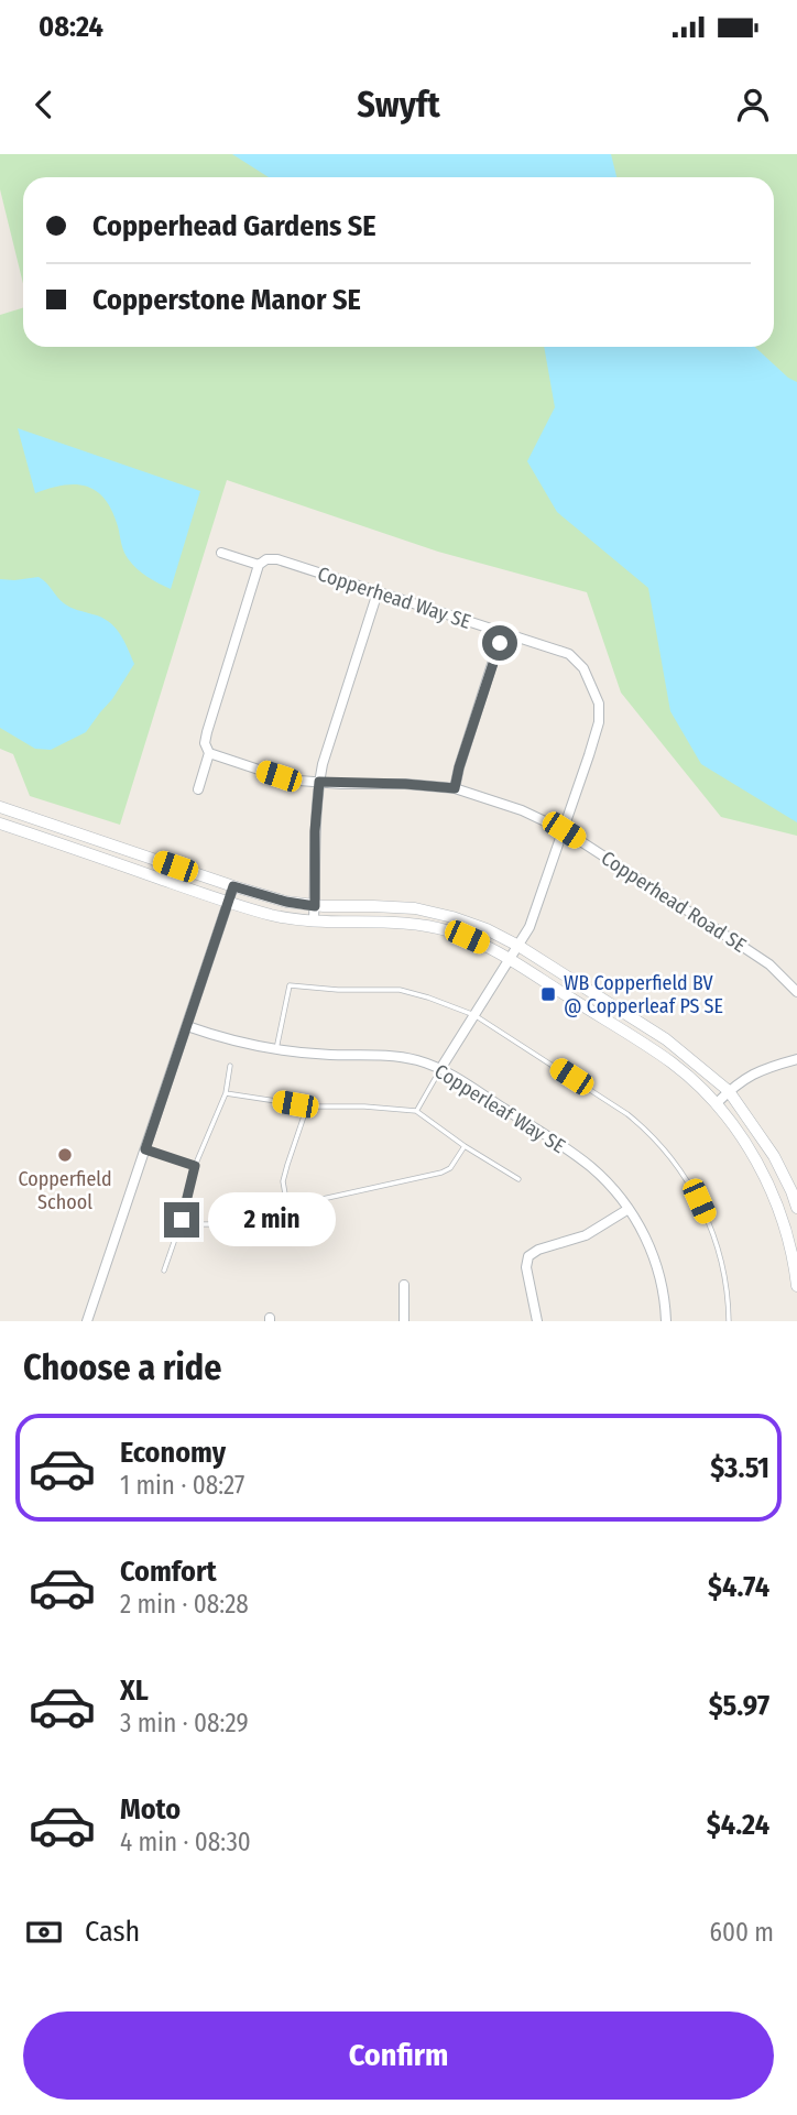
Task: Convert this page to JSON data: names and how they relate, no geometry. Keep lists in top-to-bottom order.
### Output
{
  "streets": {
    "street": ["Copperhead Way SE", "Copperhead Road SE", "Copperleaf Way SE"]
  },
  "crossings": [
    ["Copperhead Way SE", "Copperhead Road SE"],
    ["Copperhead Way SE", "Copperleaf Way SE"]
  ],
  "places": {
    "transit": ["WB Copperfield BV @ Copperleaf PS SE"],
    "other": ["Copperfield School"]
  },
  "page": {
    "status": "08:24",
    "header": "Swyft",
    "banner": ["Copperhead Gardens SE", "Copperstone Manor SE"],
    "bubble": "2 min",
    "heading": "Choose a ride",
    "list": [
      {
        "name": "Economy",
        "note": "1 min · 08:27",
        "value": "$3.51"
      },
      {
        "name": "Comfort",
        "note": "2 min · 08:28",
        "value": "$4.74"
      },
      {
        "name": "XL",
        "note": "3 min · 08:29",
        "value": "$5.97"
      },
      {
        "name": "Moto",
        "note": "4 min · 08:30",
        "value": "$4.24"
      }
    ],
    "pay": ["Cash", "600 m"],
    "buttons": "Confirm"
  }
}
